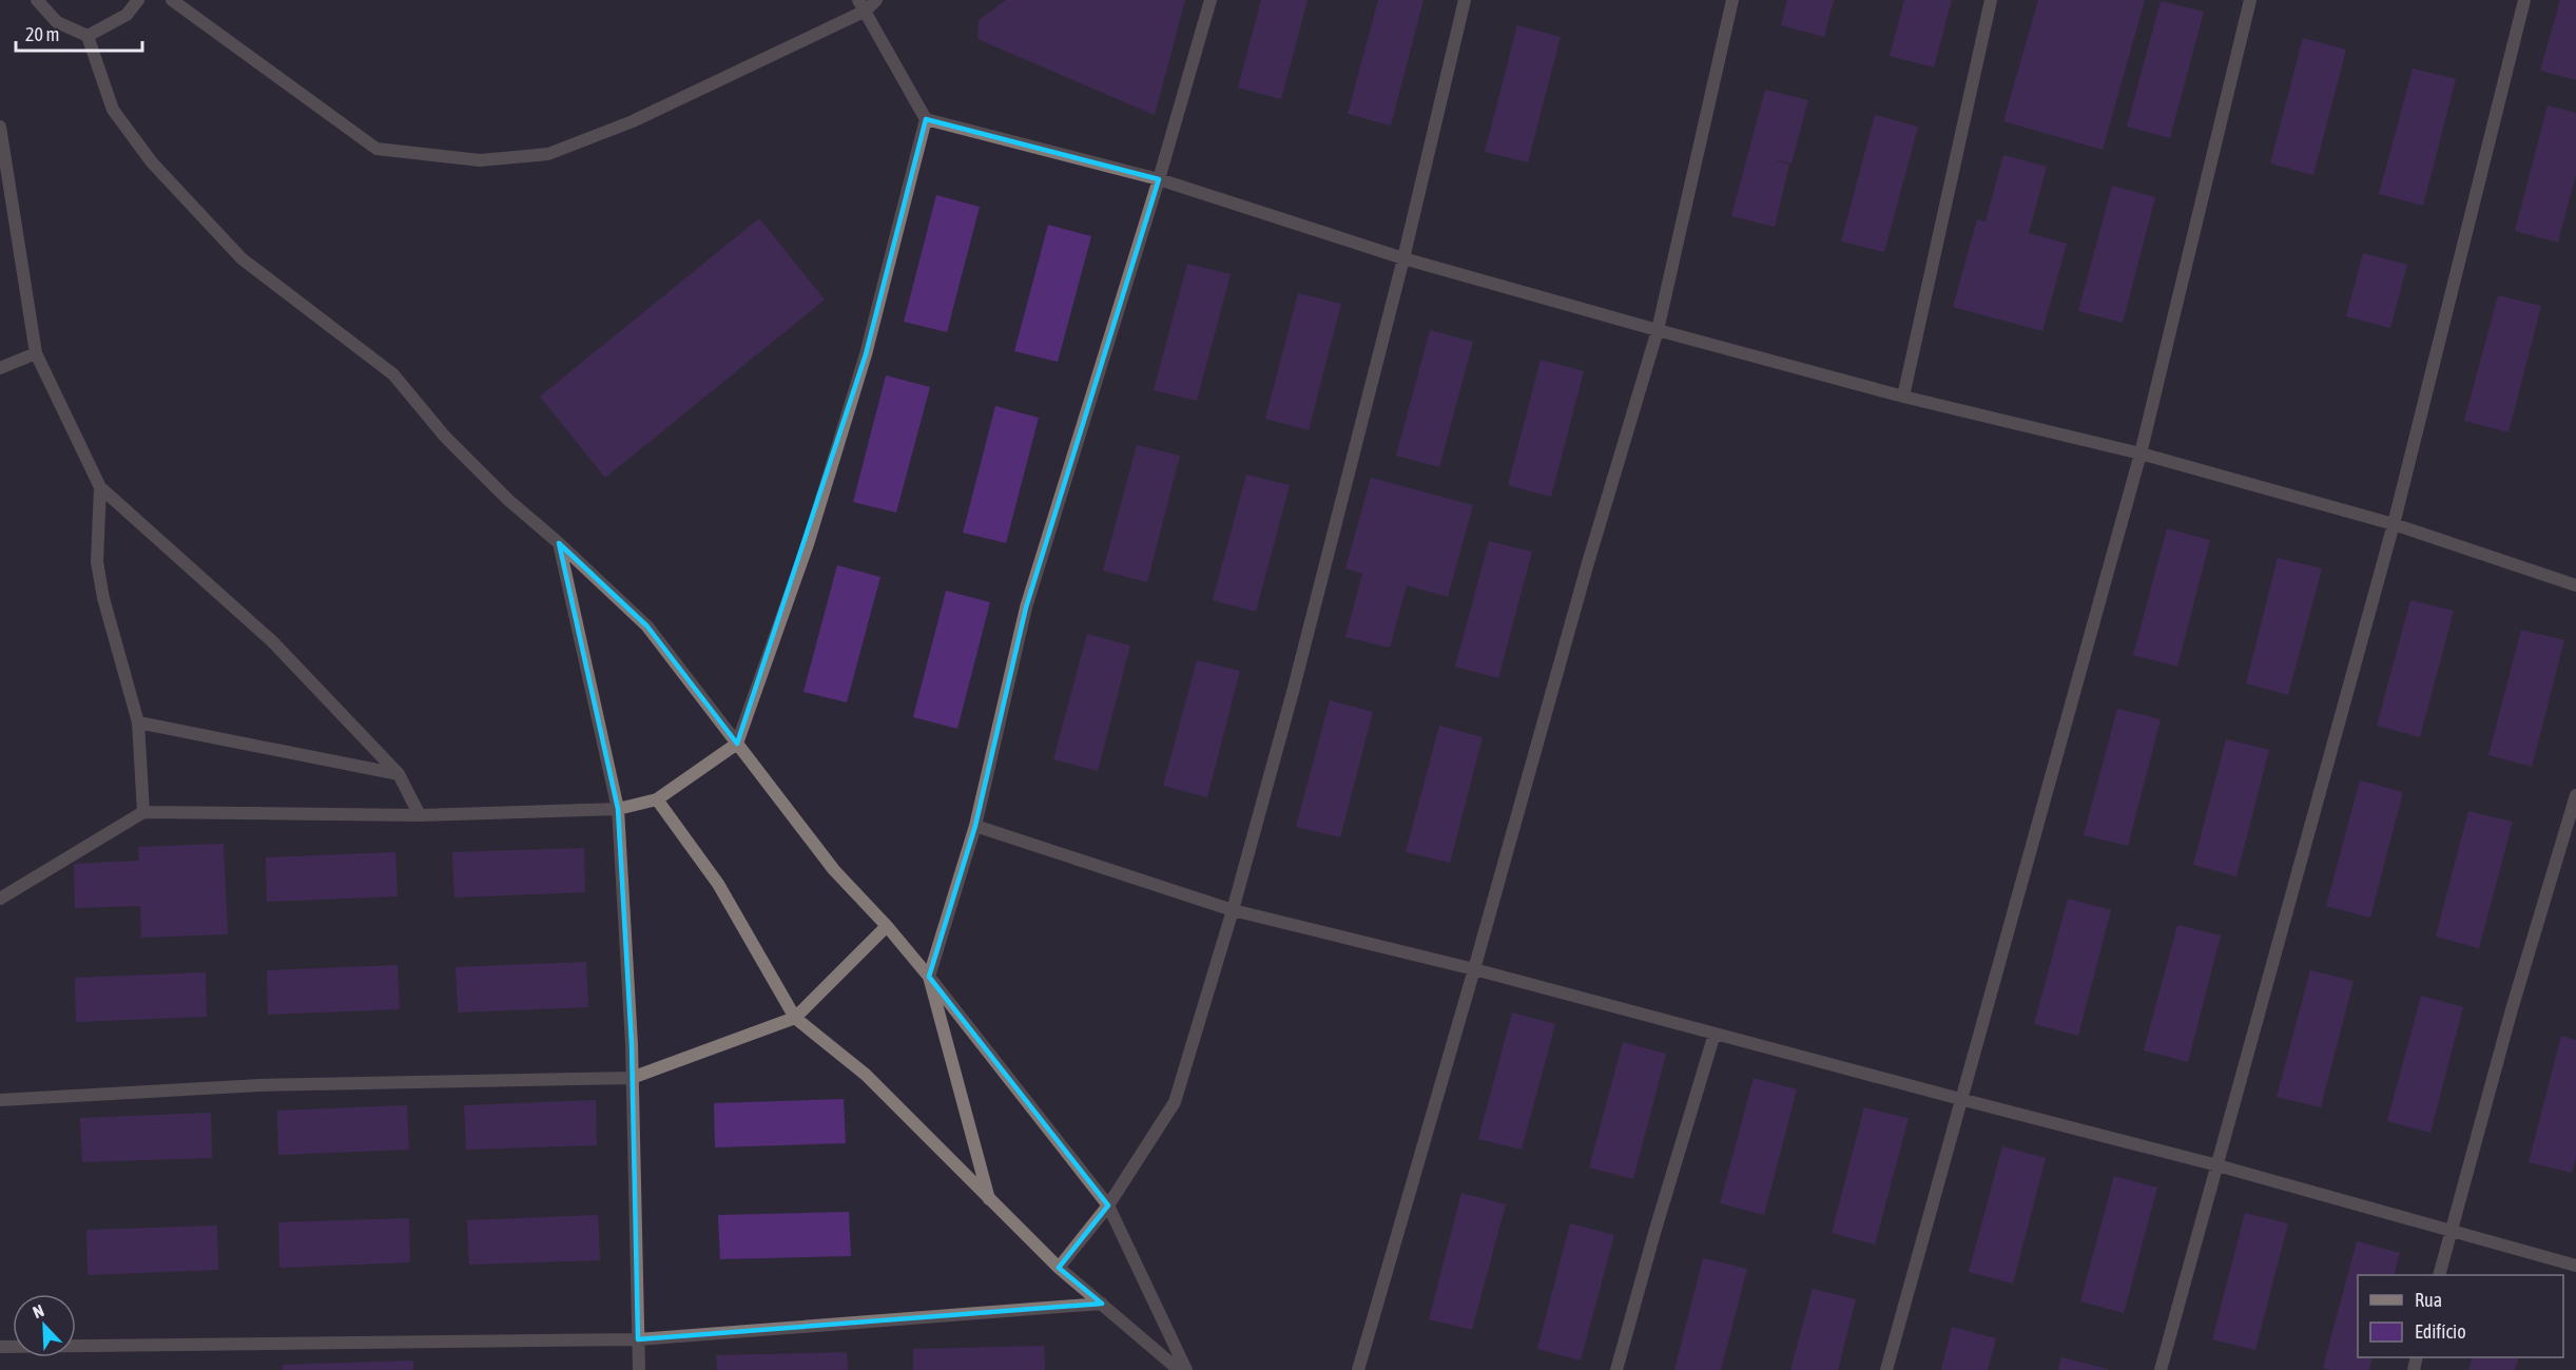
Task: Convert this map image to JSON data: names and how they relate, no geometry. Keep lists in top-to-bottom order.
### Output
{
  "legend": ["Rua", "Edifício"],
  "scale_bar": "20 m",
  "north": "top left"
}
